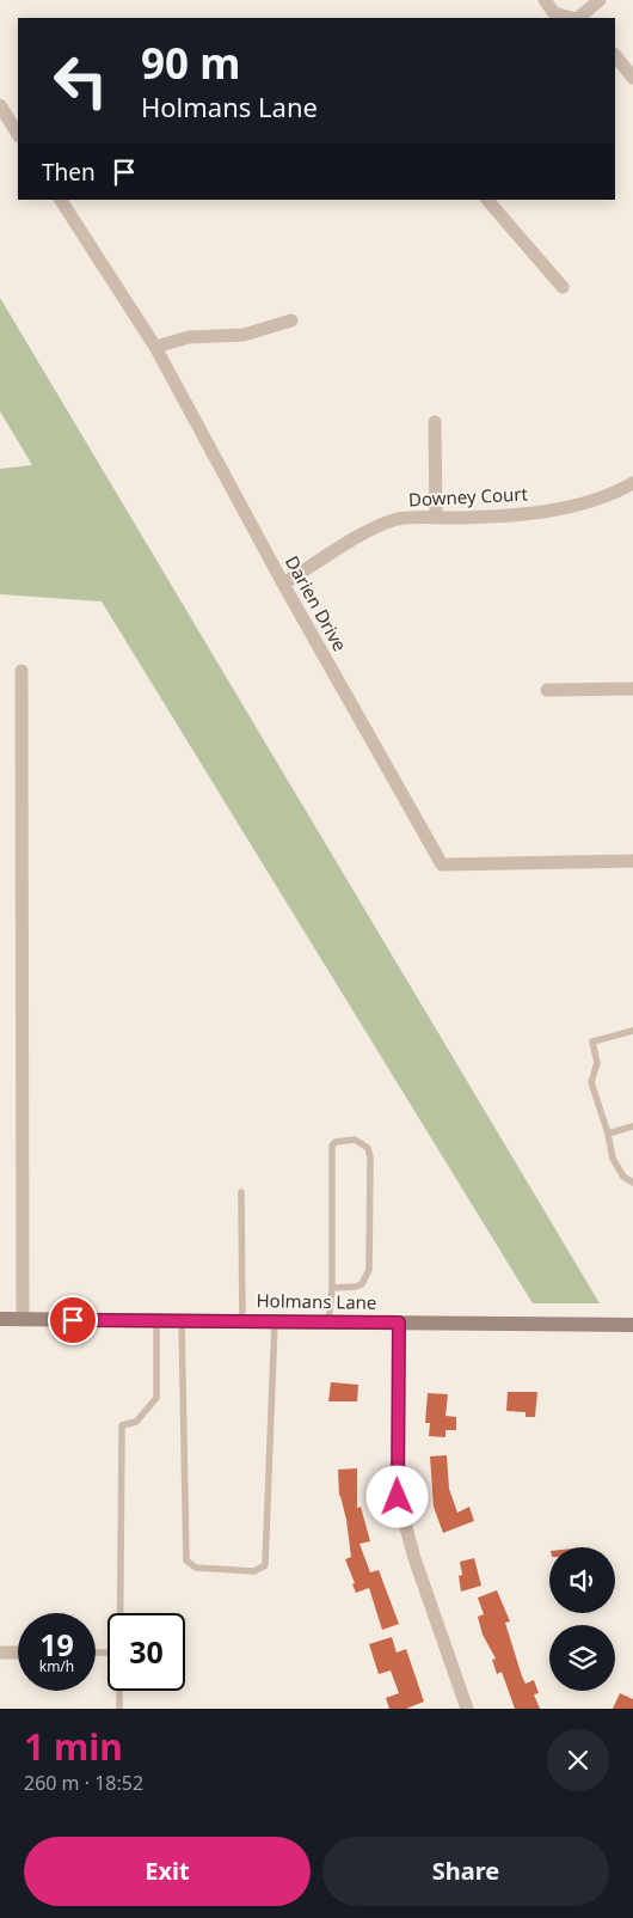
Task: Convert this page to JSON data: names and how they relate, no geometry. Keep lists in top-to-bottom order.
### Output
{
  "streets": {
    "main road": ["Holmans Lane"],
    "street": ["Downey Court", "Darien Drive"]
  },
  "crossings": [
    ["Downey Court", "Darien Drive"]
  ],
  "page": {
    "turn": ["90 m", "Holmans Lane"],
    "then": "Then",
    "speed": "19 km/h",
    "limit": "30",
    "heading": ["1 min", "260 m · 18:52"],
    "buttons": ["Exit", "Share"]
  }
}
